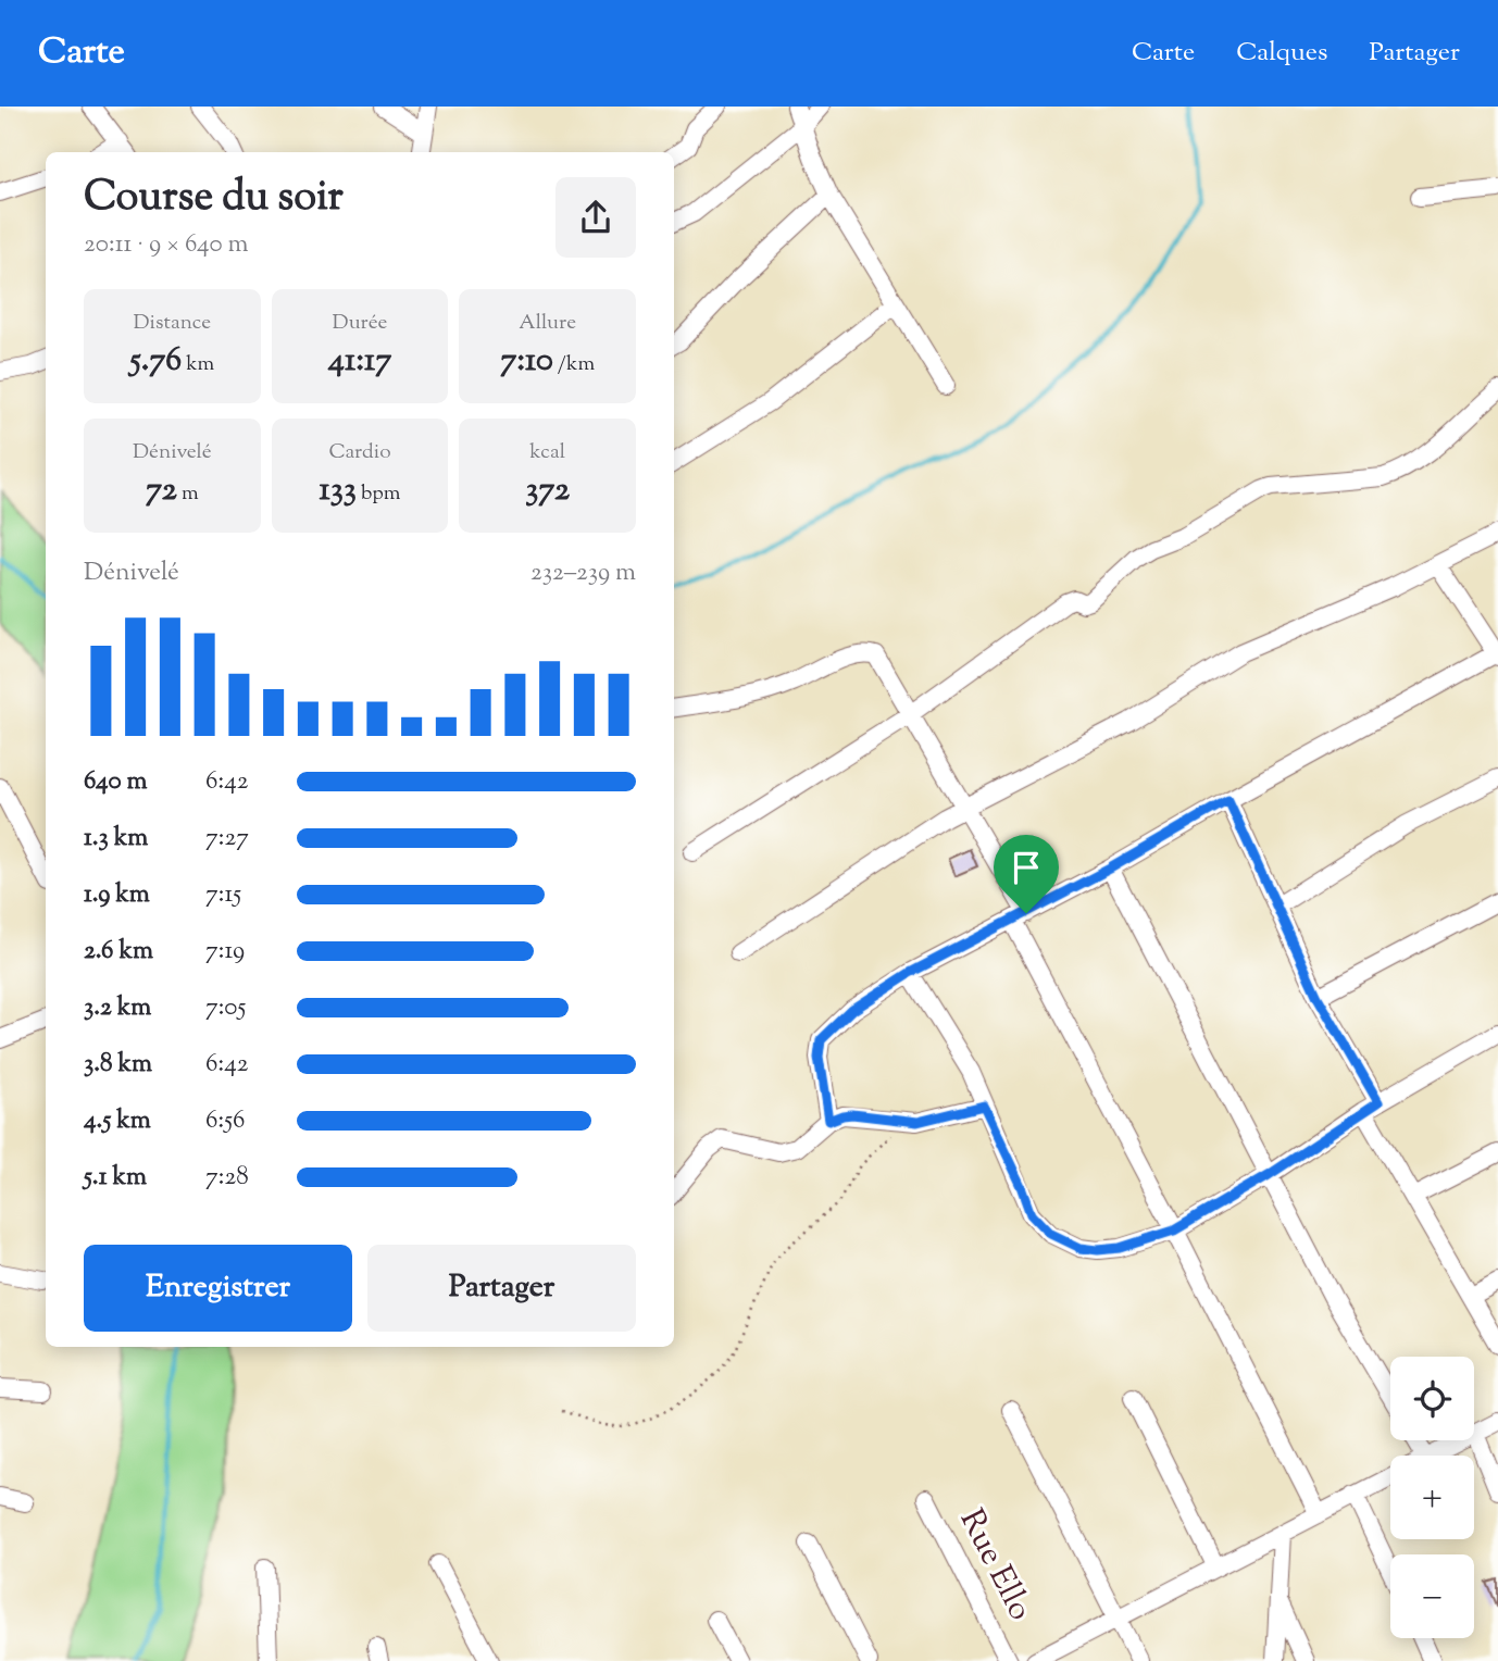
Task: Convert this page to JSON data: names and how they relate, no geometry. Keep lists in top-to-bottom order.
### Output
{
  "streets": {
    "street": ["Rue Ello"]
  },
  "page": {
    "header": "Carte",
    "nav": ["Carte", "Calques", "Partager"],
    "heading": ["Course du soir", "20:11 · 9 × 640 m"],
    "stats": [
      ["Distance", "5.76 km"],
      ["Durée", "41:17"],
      ["Allure", "7:10 /km"],
      ["Dénivelé", "72 m"],
      ["Cardio", "133 bpm"],
      ["kcal", "372"]
    ],
    "chart": ["Dénivelé", "232–239 m"],
    "list": [
      {
        "name": "640 m",
        "note": "6:42"
      },
      {
        "name": "1.3 km",
        "note": "7:27"
      },
      {
        "name": "1.9 km",
        "note": "7:15"
      },
      {
        "name": "2.6 km",
        "note": "7:19"
      },
      {
        "name": "3.2 km",
        "note": "7:05"
      },
      {
        "name": "3.8 km",
        "note": "6:42"
      },
      {
        "name": "4.5 km",
        "note": "6:56"
      },
      {
        "name": "5.1 km",
        "note": "7:28"
      }
    ],
    "buttons": ["Enregistrer", "Partager"],
    "map_buttons": ["+", "−"]
  }
}
